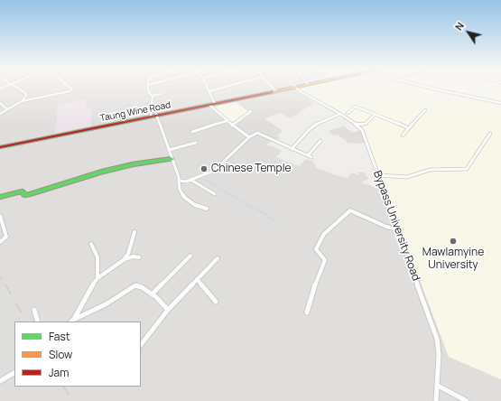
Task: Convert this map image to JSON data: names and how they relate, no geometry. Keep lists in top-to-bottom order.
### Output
{
  "streets": {
    "main road": ["Taung Wine Road"],
    "street": ["Bypass University Road"]
  },
  "places": ["Chinese Temple", "Mawlamyine University"],
  "legend": ["Fast", "Slow", "Jam"],
  "north": "top left"
}
